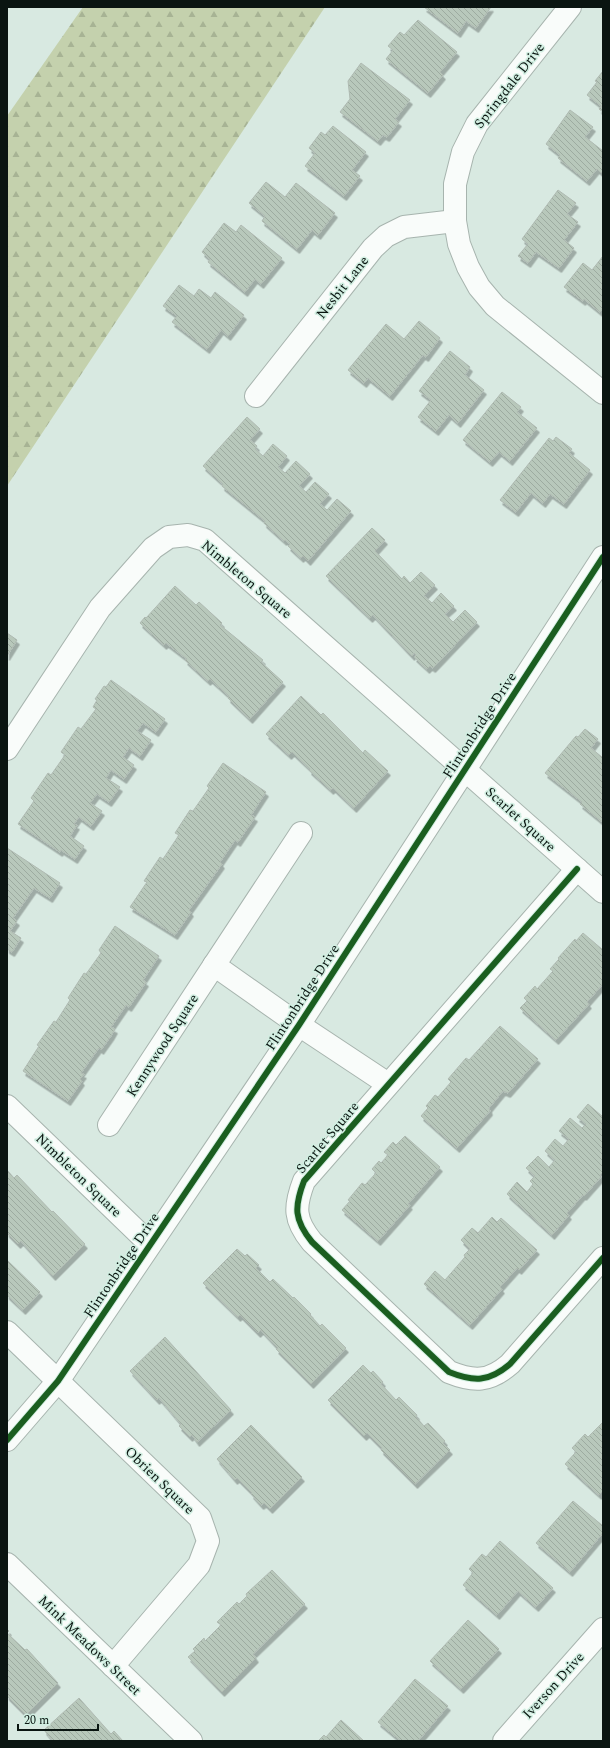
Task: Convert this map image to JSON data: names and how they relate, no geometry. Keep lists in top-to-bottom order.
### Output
{
  "streets": {
    "street": [
      "Springdale Drive",
      "Nesbit Lane",
      "Nimbleton Square",
      "Flintonbridge Drive",
      "Scarlet Square",
      "Kennywood Square",
      "Obrien Square",
      "Mink Meadows Street",
      "Iverson Drive"
    ]
  },
  "crossings": [
    ["Springdale Drive", "Nesbit Lane"],
    ["Nimbleton Square", "Flintonbridge Drive"],
    ["Nimbleton Square", "Scarlet Square"],
    ["Flintonbridge Drive", "Scarlet Square"],
    ["Flintonbridge Drive", "Obrien Square"],
    ["Obrien Square", "Mink Meadows Street"]
  ],
  "scale_bar": "20 m"
}
